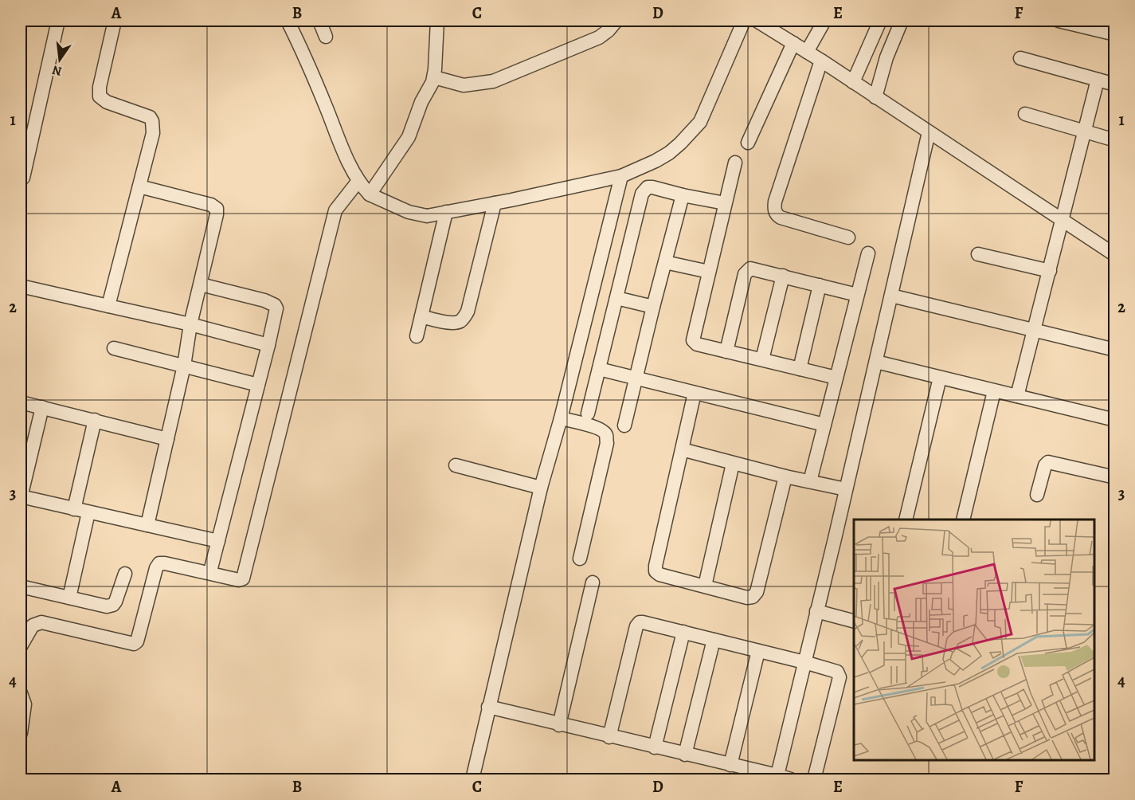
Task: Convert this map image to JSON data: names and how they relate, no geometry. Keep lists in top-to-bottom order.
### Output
{
  "north": "bottom",
  "grid": {
    "columns": [
      "A",
      "B",
      "C",
      "D",
      "E",
      "F"
    ],
    "rows": [
      "1",
      "2",
      "3",
      "4"
    ]
  }
}
